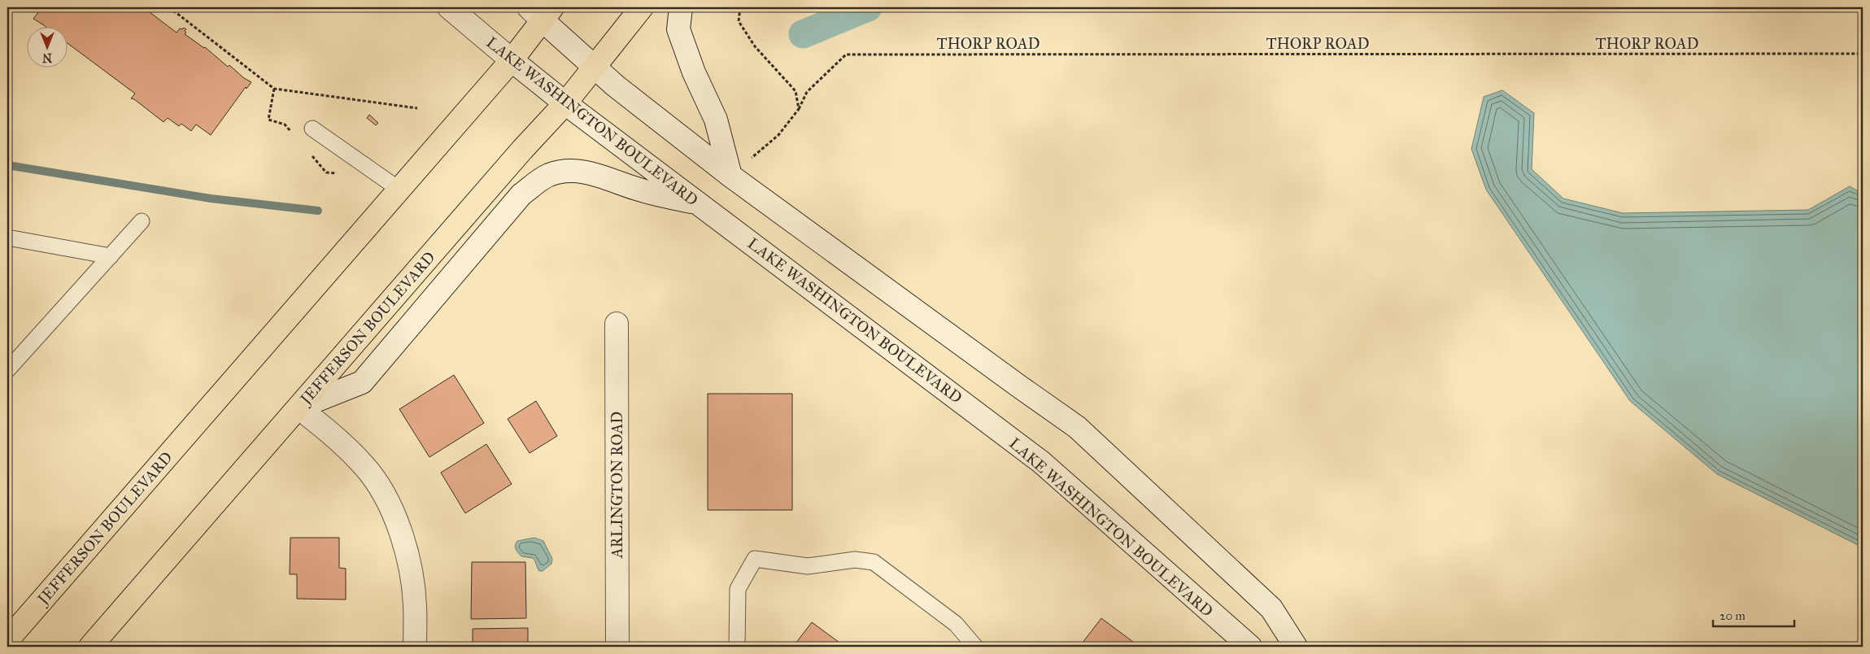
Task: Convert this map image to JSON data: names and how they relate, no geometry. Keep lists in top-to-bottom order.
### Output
{
  "streets": {
    "main road": ["LAKE WASHINGTON BOULEVARD", "JEFFERSON BOULEVARD", "ARLINGTON ROAD"],
    "path": ["THORP ROAD"]
  },
  "crossings": [
    ["LAKE WASHINGTON BOULEVARD", "JEFFERSON BOULEVARD"]
  ],
  "scale_bar": "20 m",
  "north": "bottom"
}
